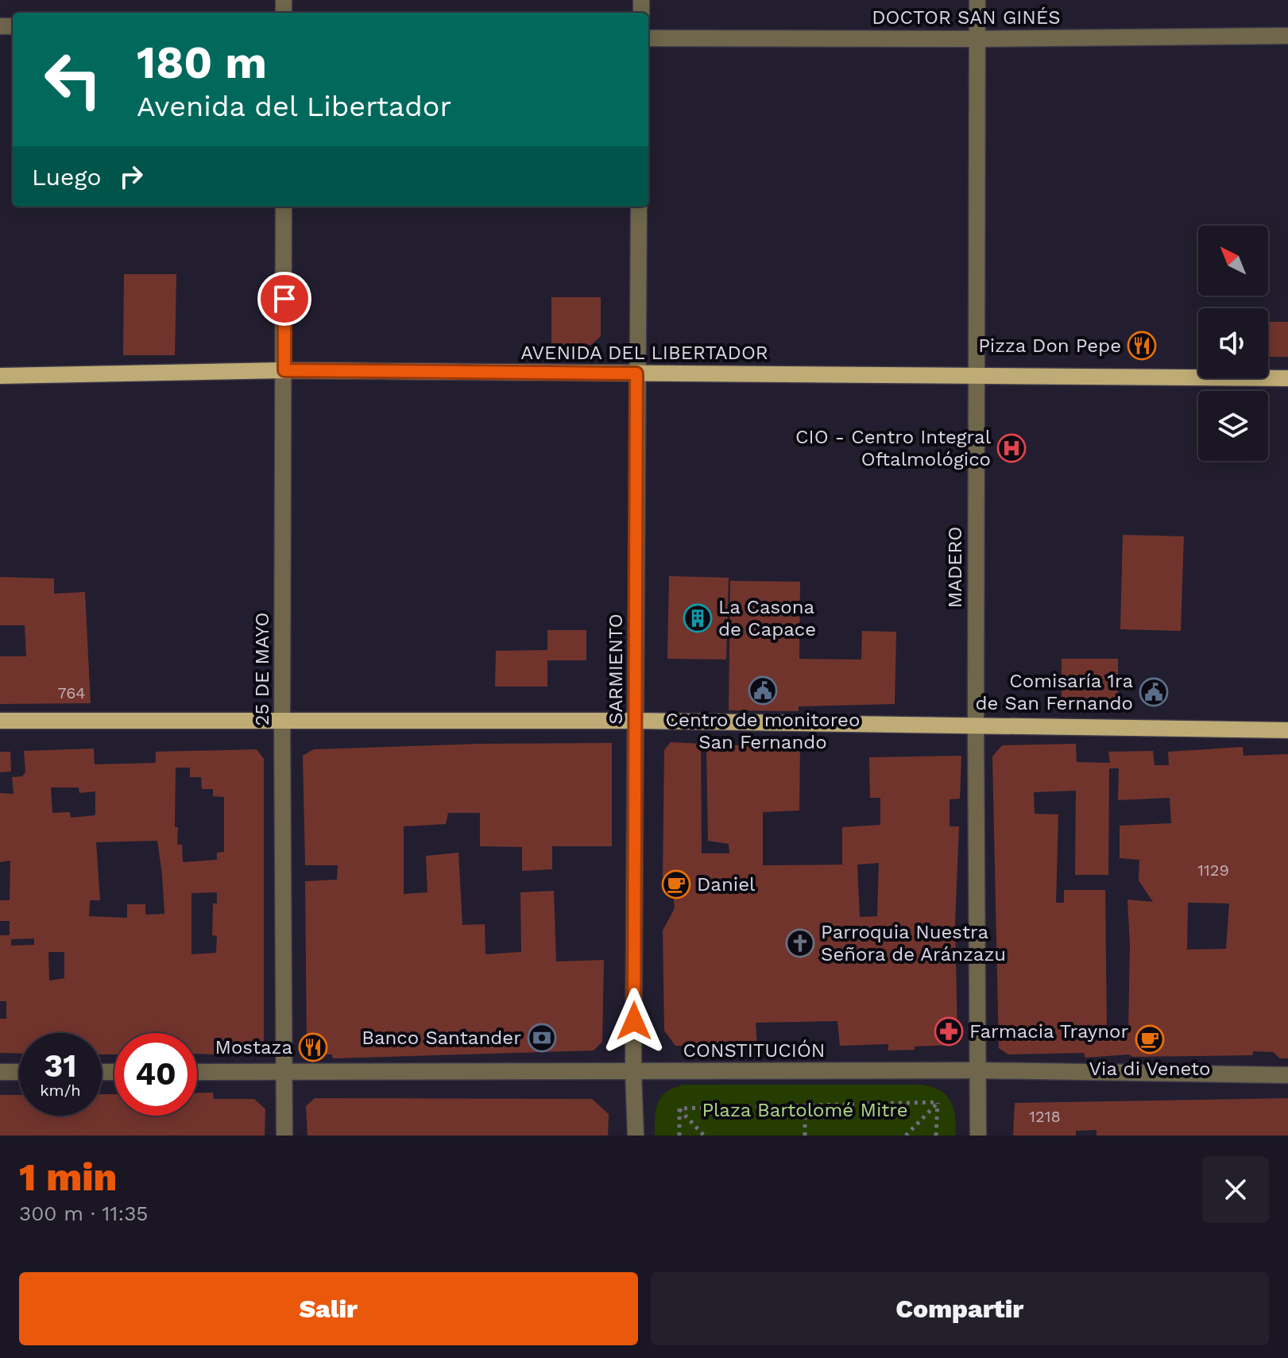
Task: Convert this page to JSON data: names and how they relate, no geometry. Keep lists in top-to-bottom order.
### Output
{
  "streets": {
    "main road": ["AVENIDA DEL LIBERTADOR"],
    "street": [
      "DOCTOR SAN GINÉS",
      "MADERO",
      "25 DE MAYO",
      "SARMIENTO",
      "CONSTITUCIÓN"
    ]
  },
  "crossings": [
    ["DOCTOR SAN GINÉS", "MADERO"],
    ["AVENIDA DEL LIBERTADOR", "MADERO"],
    ["AVENIDA DEL LIBERTADOR", "25 DE MAYO"],
    ["AVENIDA DEL LIBERTADOR", "SARMIENTO"],
    ["MADERO", "CONSTITUCIÓN"],
    ["25 DE MAYO", "CONSTITUCIÓN"],
    ["SARMIENTO", "CONSTITUCIÓN"]
  ],
  "parks": ["Plaza Bartolomé Mitre"],
  "places": {
    "restaurant": ["Pizza Don Pepe", "Mostaza"],
    "hospital": ["CIO - Centro Integral Oftalmológico"],
    "building": ["La Casona de Capace"],
    "public building": ["Centro de monitoreo San Fernando", "Comisaría 1ra de San Fernando"],
    "cafe": ["Daniel", "Via di Veneto"],
    "church": ["Parroquia Nuestra Señora de Aránzazu"],
    "pharmacy": ["Farmacia Traynor"],
    "bank": ["Banco Santander"]
  },
  "house_numbers": ["764", "1129", "1218"],
  "north": "top left",
  "page": {
    "turn": ["180 m", "Avenida del Libertador"],
    "then": "Luego",
    "speed": "31 km/h",
    "limit": "40",
    "heading": ["1 min", "300 m · 11:35"],
    "buttons": ["Salir", "Compartir"]
  }
}
